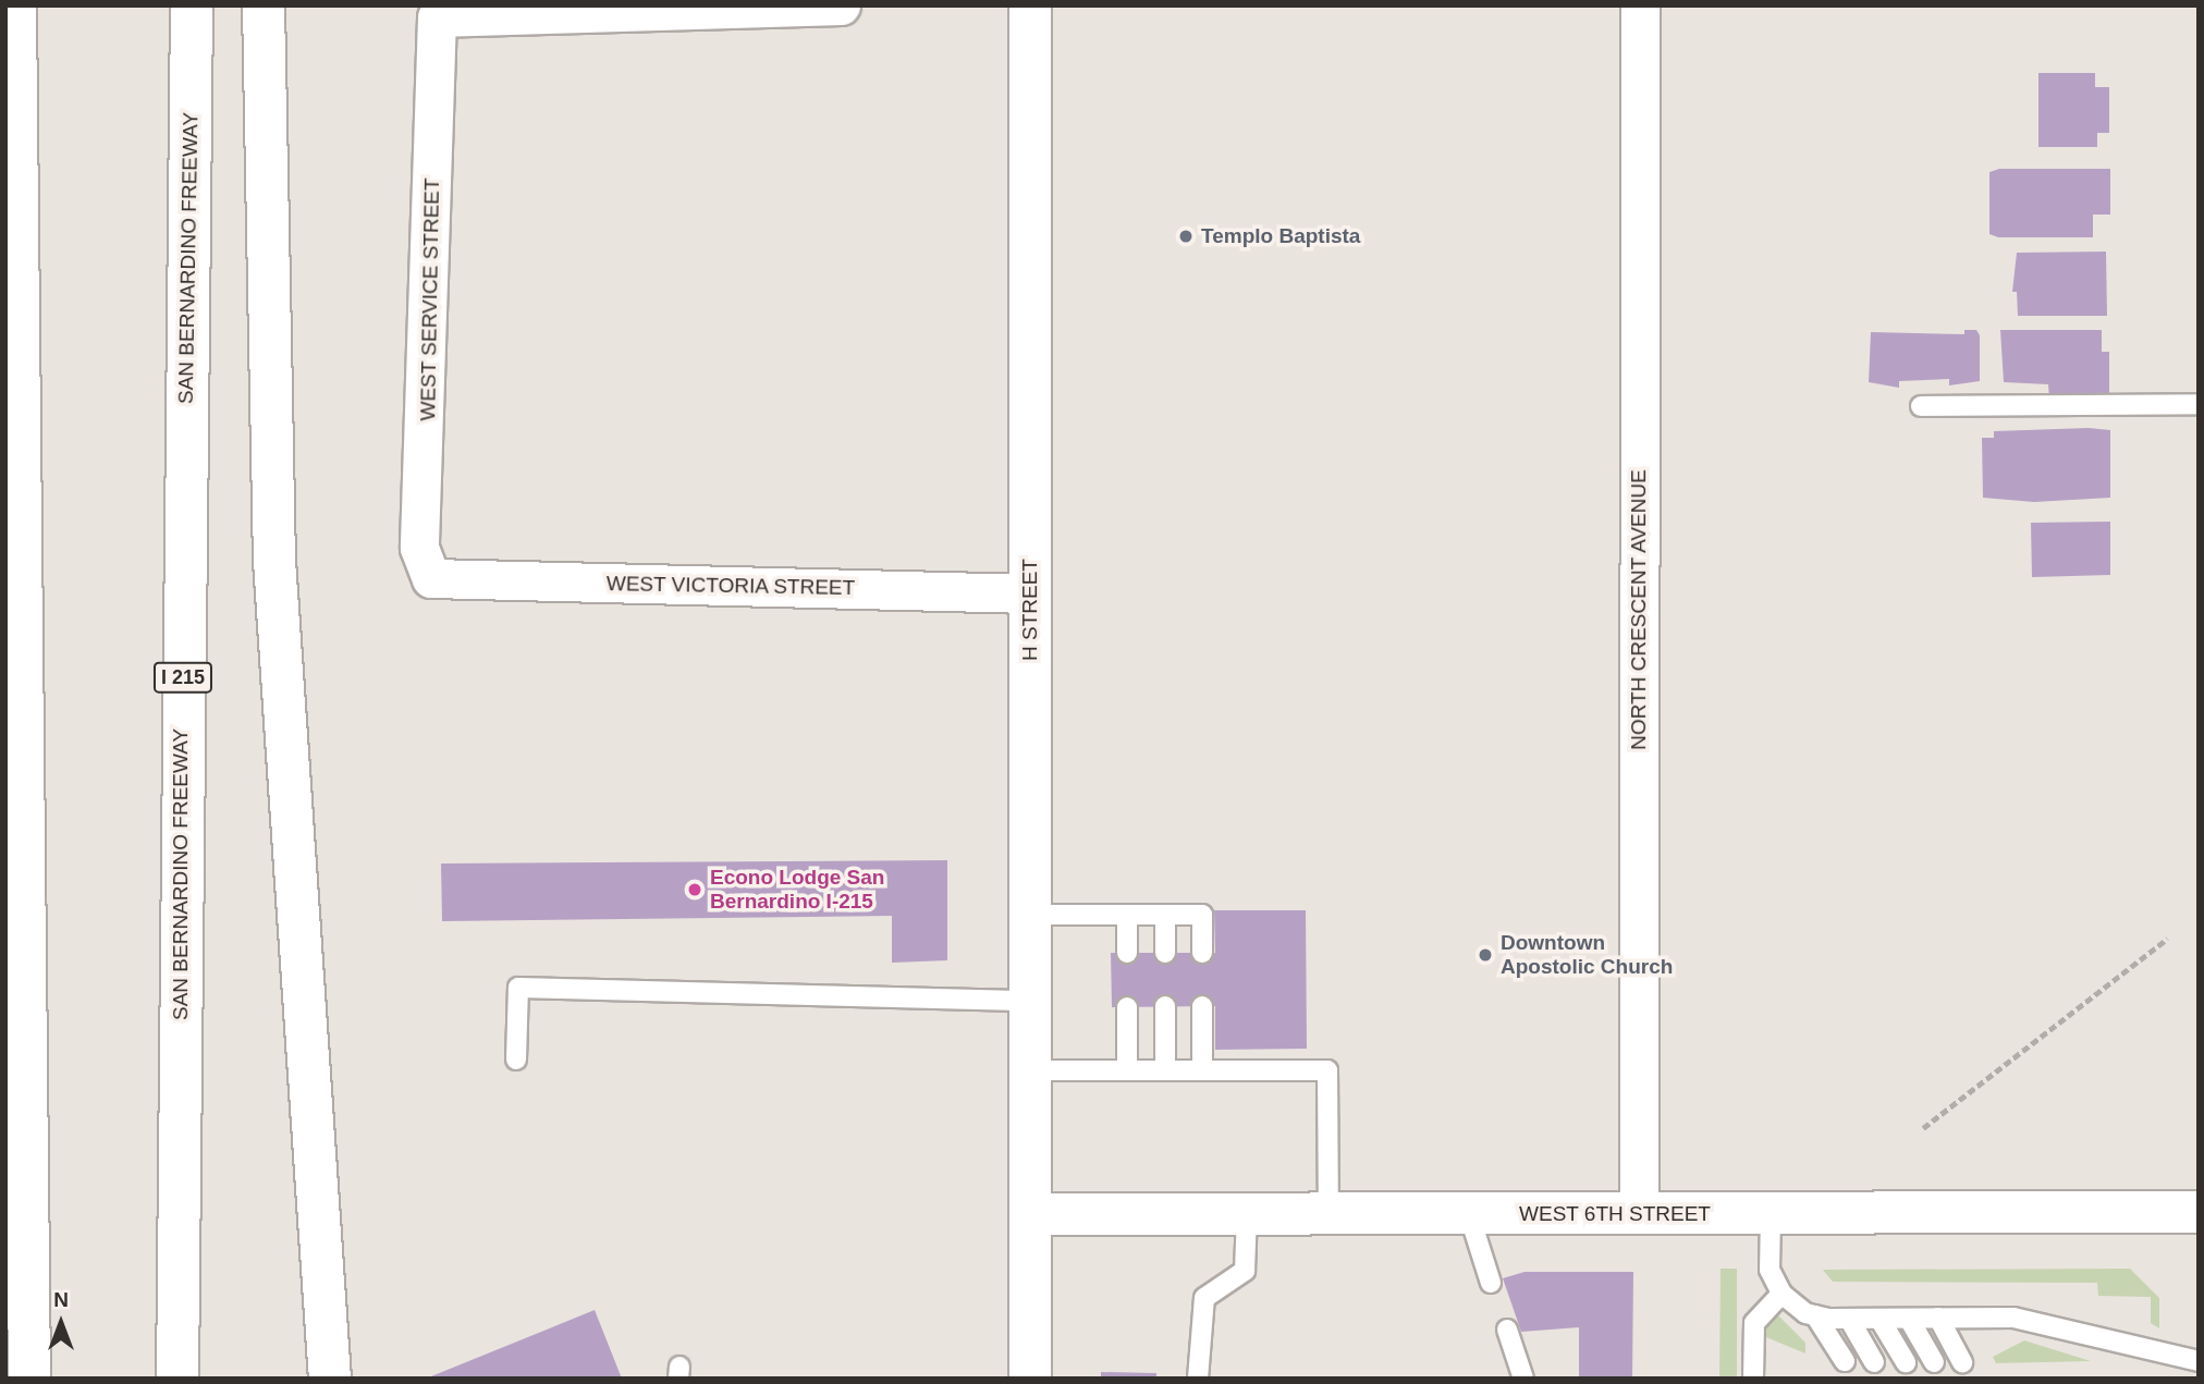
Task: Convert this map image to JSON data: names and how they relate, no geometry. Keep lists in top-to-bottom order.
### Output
{
  "streets": {
    "main road": [
      "SAN BERNARDINO FREEWAY",
      "H STREET",
      "I 215",
      "WEST 6TH STREET"
    ],
    "street": ["WEST SERVICE STREET", "WEST VICTORIA STREET", "NORTH CRESCENT AVENUE"]
  },
  "crossings": [
    ["WEST SERVICE STREET", "WEST VICTORIA STREET"],
    ["WEST VICTORIA STREET", "H STREET"],
    ["H STREET", "WEST 6TH STREET"],
    ["NORTH CRESCENT AVENUE", "WEST 6TH STREET"]
  ],
  "places": ["Templo Baptista", "Econo Lodge San Bernardino I-215", "Downtown Apostolic Church"],
  "north": "top"
}
